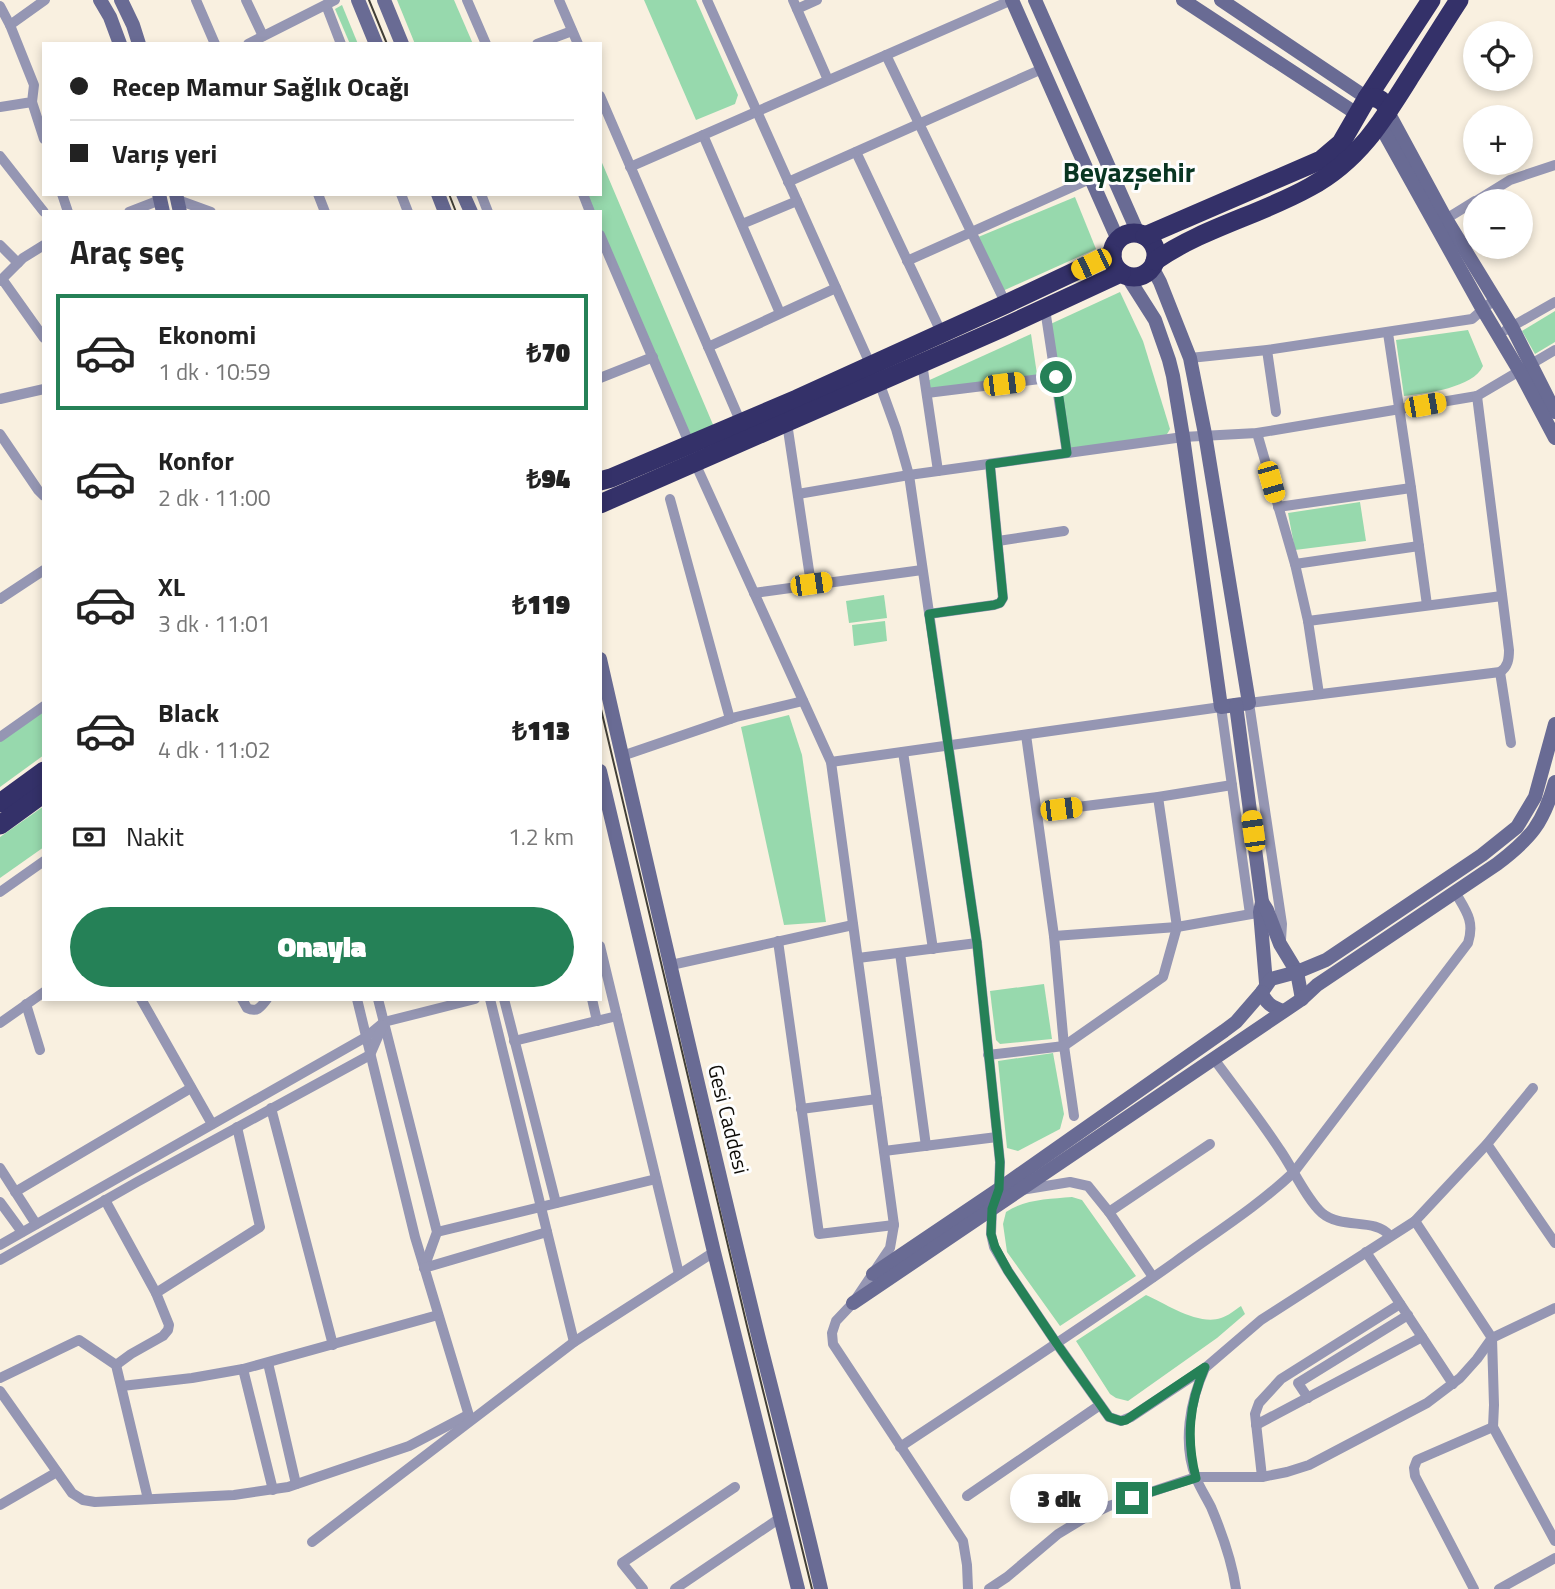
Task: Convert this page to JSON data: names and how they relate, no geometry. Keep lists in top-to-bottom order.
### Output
{
  "streets": {
    "main road": ["Gesi Caddesi"]
  },
  "districts": ["Beyazşehir"],
  "page": {
    "map_buttons": ["+", "−"],
    "banner": ["Recep Mamur Sağlık Ocağı", "Varış yeri"],
    "heading": "Araç seç",
    "list": [
      {
        "name": "Ekonomi",
        "note": "1 dk · 10:59",
        "value": "₺70"
      },
      {
        "name": "Konfor",
        "note": "2 dk · 11:00",
        "value": "₺94"
      },
      {
        "name": "XL",
        "note": "3 dk · 11:01",
        "value": "₺119"
      },
      {
        "name": "Black",
        "note": "4 dk · 11:02",
        "value": "₺113"
      }
    ],
    "pay": ["Nakit", "1.2 km"],
    "buttons": "Onayla",
    "bubble": "3 dk"
  }
}
